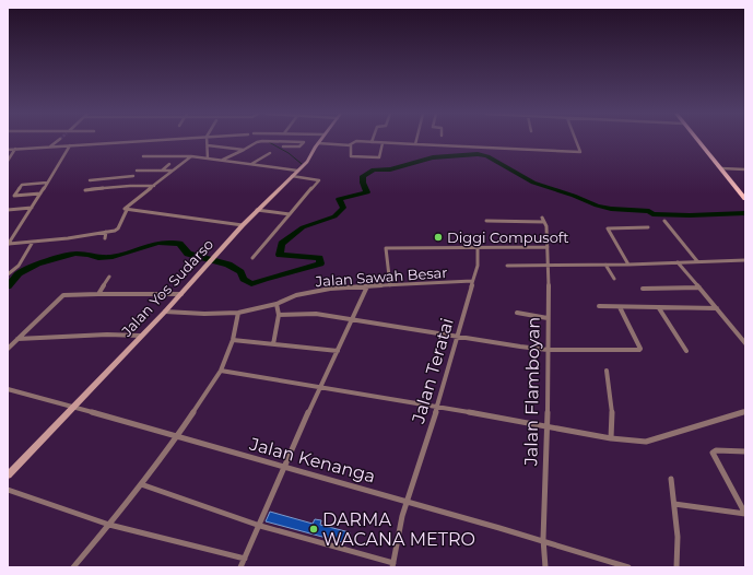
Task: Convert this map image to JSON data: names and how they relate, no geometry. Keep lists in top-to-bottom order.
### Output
{
  "streets": {
    "street": [
      "Jalan Sawah Besar",
      "Jalan Yos Sudarso",
      "Jalan Teratai",
      "Jalan Flamboyan",
      "Jalan Kenanga"
    ]
  },
  "crossings": [
    ["Jalan Sawah Besar", "Jalan Yos Sudarso"],
    ["Jalan Sawah Besar", "Jalan Teratai"],
    ["Jalan Yos Sudarso", "Jalan Kenanga"],
    ["Jalan Teratai", "Jalan Kenanga"],
    ["Jalan Flamboyan", "Jalan Kenanga"]
  ],
  "places": ["Diggi Compusoft", "DARMA WACANA METRO"]
}
